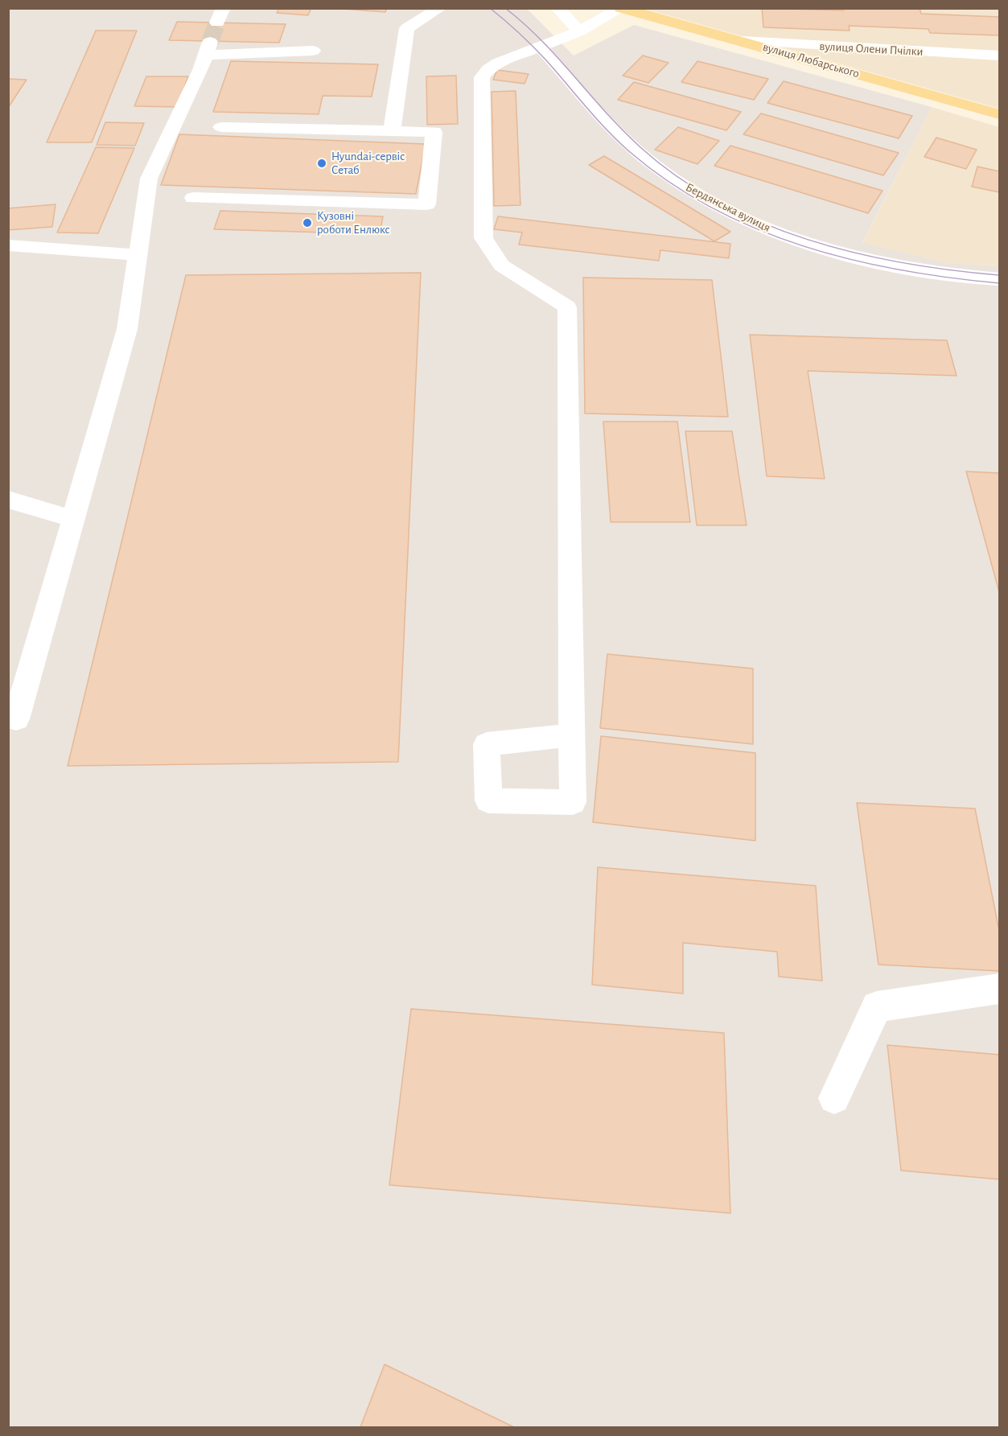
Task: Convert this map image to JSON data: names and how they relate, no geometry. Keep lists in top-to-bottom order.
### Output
{
  "streets": {
    "main road": ["вулиця Любарського"],
    "street": ["вулиця Олени Пчілки", "Бердянська вулиця"]
  },
  "crossings": [
    ["вулиця Олени Пчілки", "вулиця Любарського"]
  ],
  "places": ["Hyundai-сервіс Сетаб", "Кузовні роботи Енлюкс"]
}
